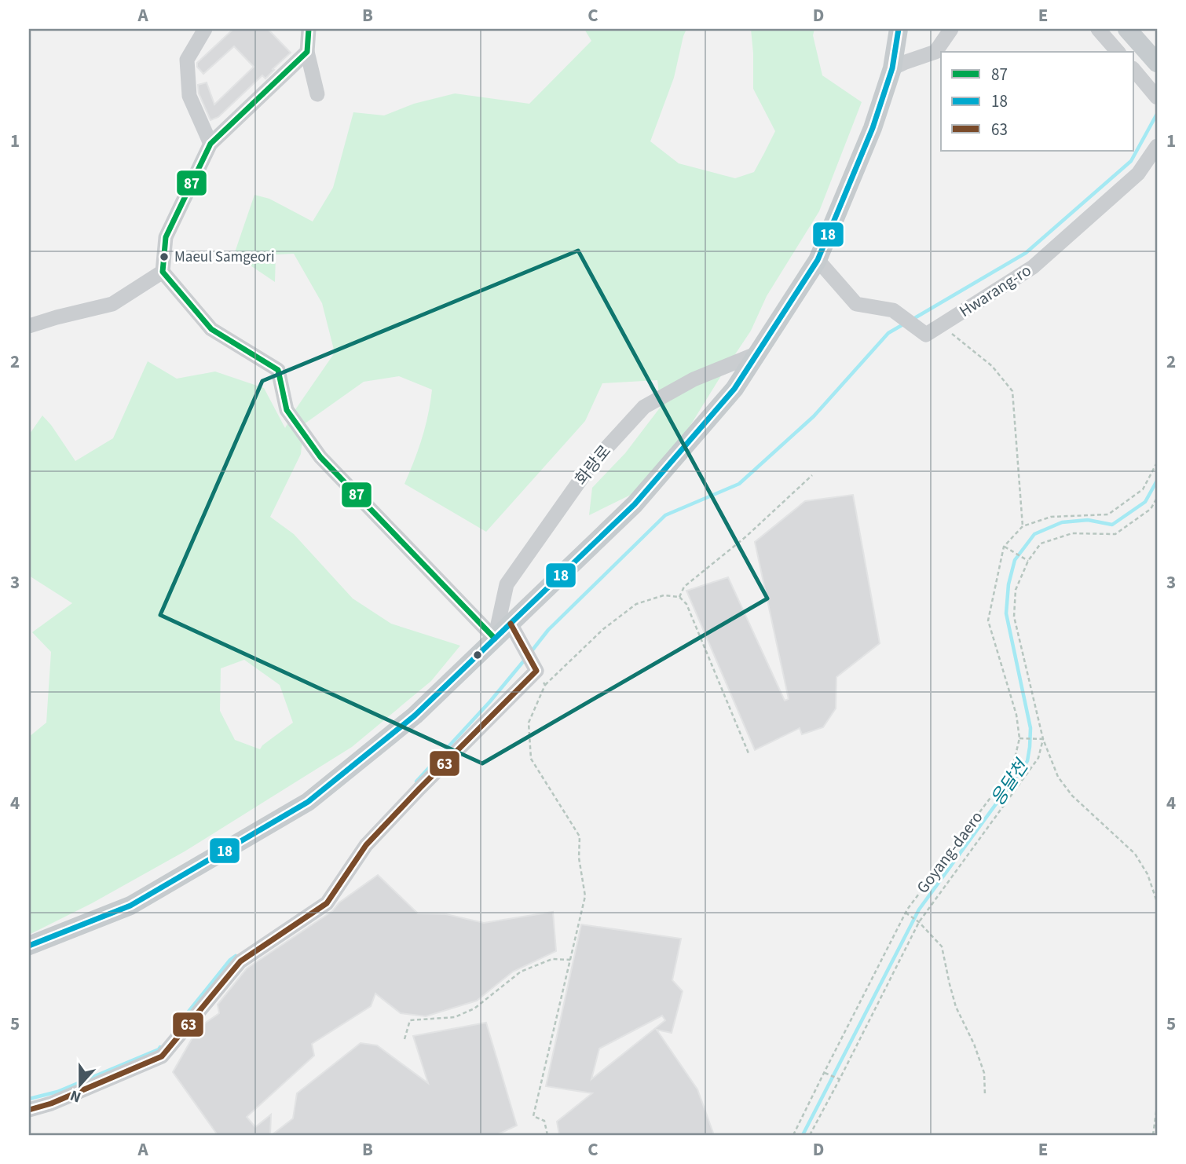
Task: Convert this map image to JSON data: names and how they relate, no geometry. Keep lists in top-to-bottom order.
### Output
{
  "streets": {
    "street": ["Hwarang-ro", "화랑로"],
    "path": ["Goyang-daero"]
  },
  "water": ["응달천"],
  "places": ["Maeul Samgeori"],
  "lines": ["transit line 87", "transit line 18", "transit line 63"],
  "legend": ["87", "18", "63"],
  "north": "bottom",
  "grid": {
    "columns": [
      "A",
      "B",
      "C",
      "D",
      "E"
    ],
    "rows": [
      "1",
      "2",
      "3",
      "4",
      "5"
    ]
  }
}
